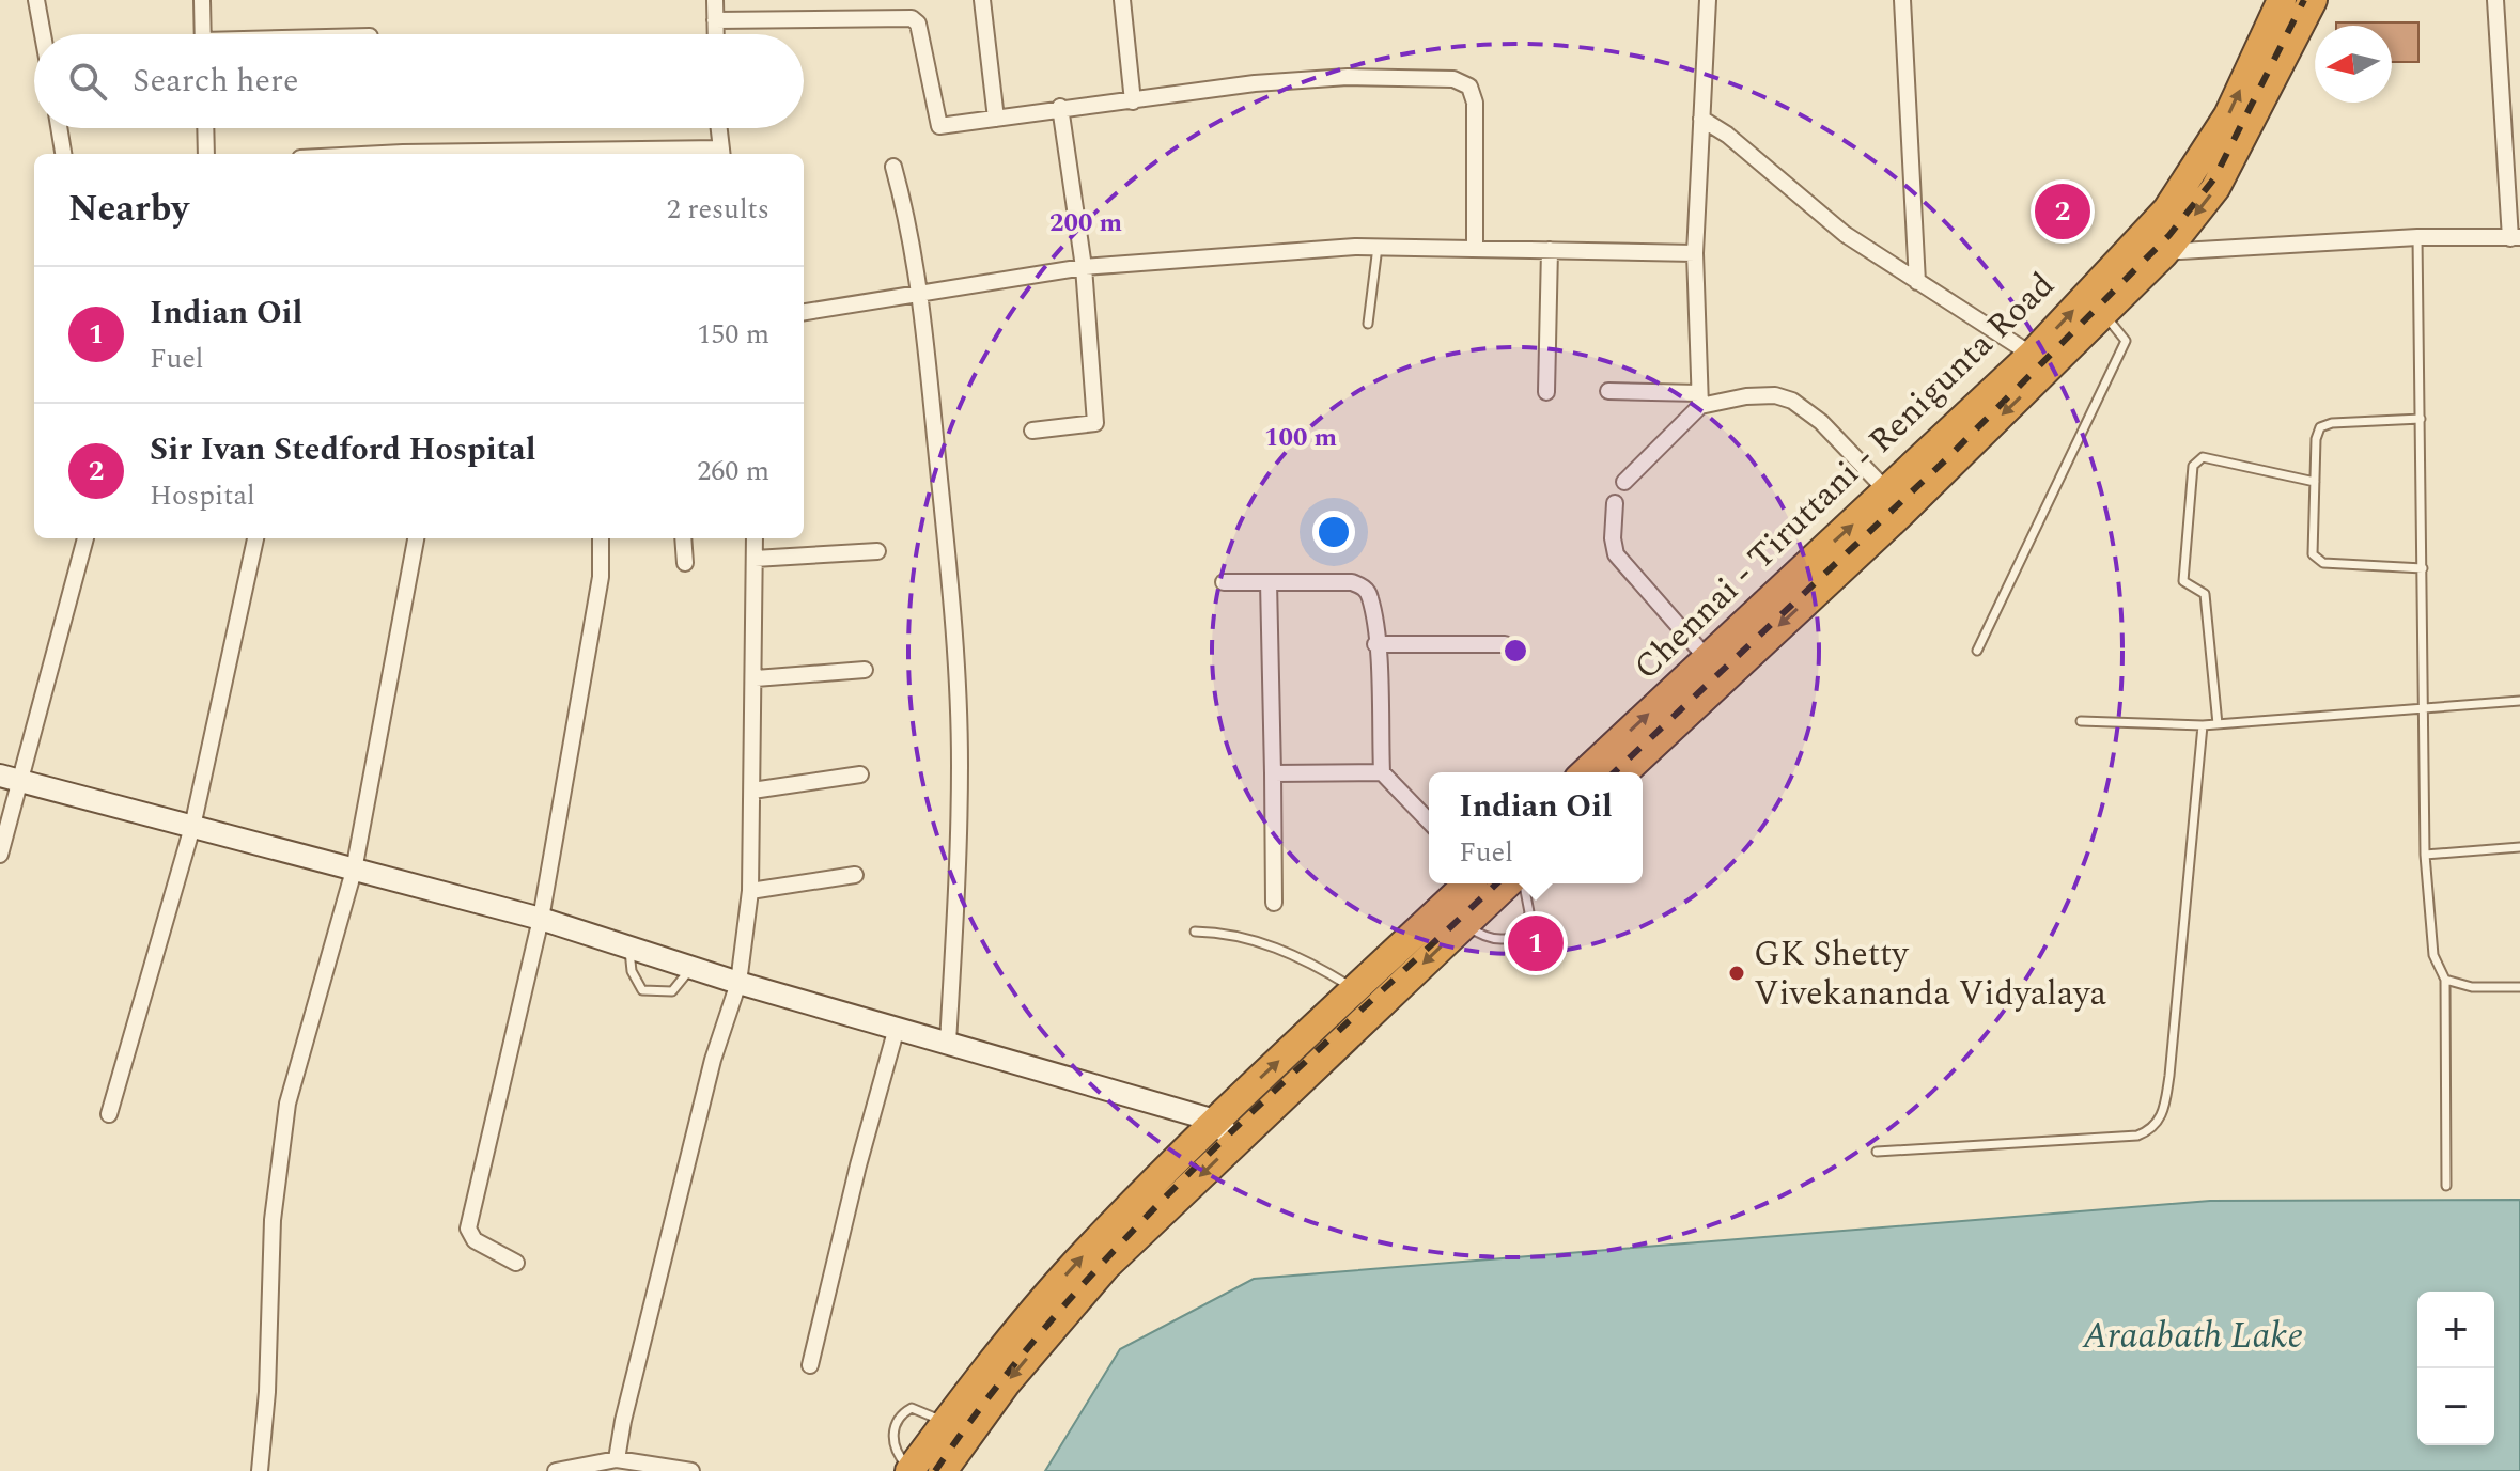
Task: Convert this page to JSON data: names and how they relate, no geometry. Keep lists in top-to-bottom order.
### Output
{
  "streets": {
    "highway": ["Chennai - Tiruttani - Renigunta Road"]
  },
  "water": ["Araabath Lake"],
  "places": ["GK Shetty Vivekananda Vidyalaya"],
  "north": "left",
  "page": {
    "search": "Search here",
    "heading": ["Nearby", "2 results"],
    "pins": ["2", "1"],
    "list": [
      {
        "mark": "1",
        "name": "Indian Oil",
        "note": "Fuel",
        "value": "150 m"
      },
      {
        "mark": "2",
        "name": "Sir Ivan Stedford Hospital",
        "note": "Hospital",
        "value": "260 m"
      }
    ],
    "popup": ["Indian Oil", "Fuel"],
    "map_buttons": ["+", "−"]
  },
  "rings": ["200 m", "100 m"]
}
